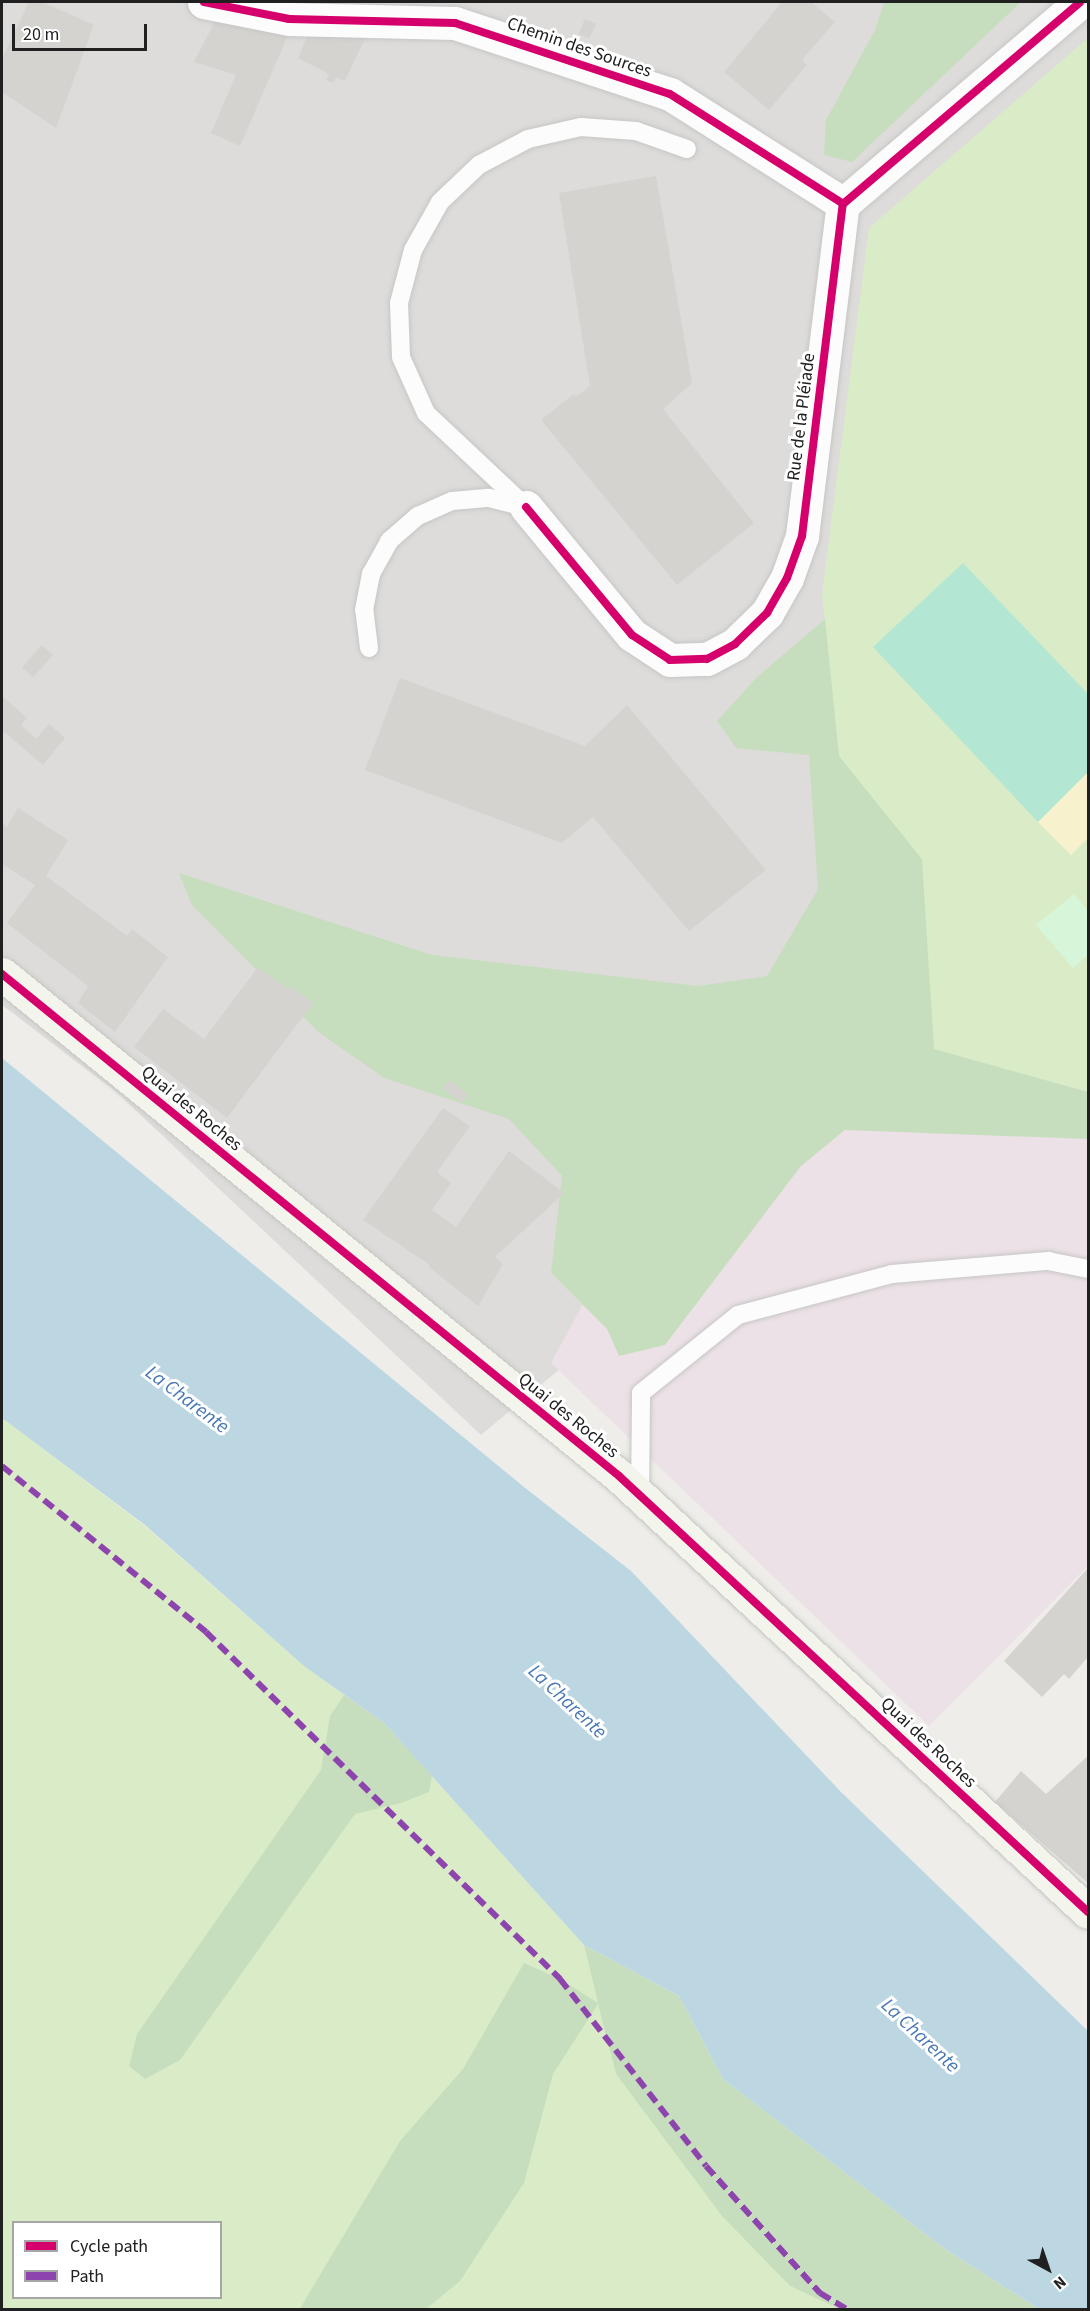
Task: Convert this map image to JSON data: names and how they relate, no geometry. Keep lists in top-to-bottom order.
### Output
{
  "streets": {
    "street": ["Chemin des Sources", "Rue de la Pléiade", "Quai des Roches"]
  },
  "crossings": [
    ["Chemin des Sources", "Rue de la Pléiade"]
  ],
  "water": ["La Charente"],
  "legend": ["Cycle path", "Path"],
  "scale_bar": "20 m",
  "north": "bottom right"
}
